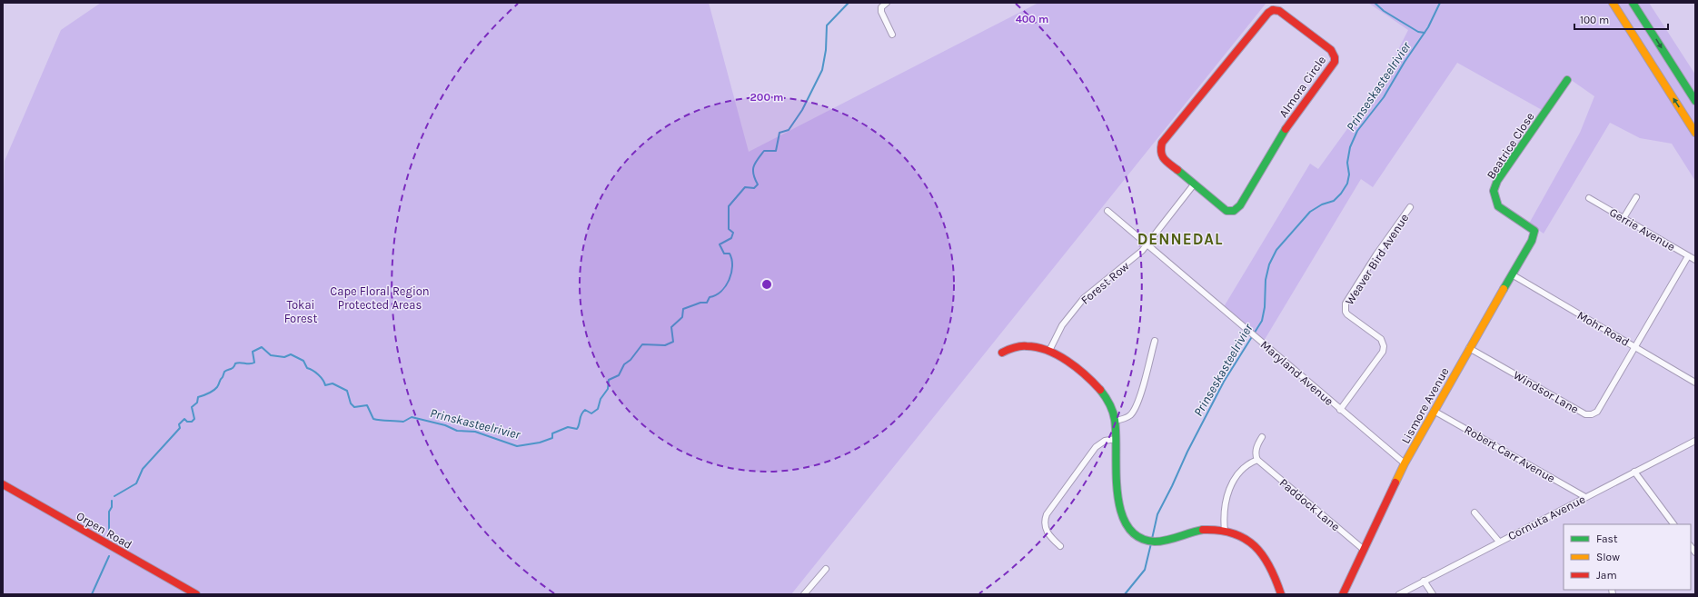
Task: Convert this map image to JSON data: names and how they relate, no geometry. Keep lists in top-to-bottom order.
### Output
{
  "streets": {
    "main road": [
      "Almora Circle",
      "Beatrice Close",
      "Lismore Avenue",
      "Orpen Road"
    ],
    "street": [
      "Gerrie Avenue",
      "Weaver Bird Avenue",
      "Forest Row",
      "Mohr Road",
      "Maryland Avenue",
      "Windsor Lane",
      "Robert Carr Avenue",
      "Paddock Lane",
      "Cornuta Avenue"
    ]
  },
  "crossings": [
    ["Almora Circle", "Forest Row"],
    ["Beatrice Close", "Lismore Avenue"],
    ["Gerrie Avenue", "Windsor Lane"],
    ["Weaver Bird Avenue", "Maryland Avenue"],
    ["Forest Row", "Maryland Avenue"],
    ["Mohr Road", "Windsor Lane"],
    ["Mohr Road", "Lismore Avenue"],
    ["Maryland Avenue", "Lismore Avenue"],
    ["Windsor Lane", "Lismore Avenue"],
    ["Lismore Avenue", "Robert Carr Avenue"],
    ["Lismore Avenue", "Paddock Lane"],
    ["Robert Carr Avenue", "Cornuta Avenue"]
  ],
  "districts": ["DENNEDAL"],
  "water": ["Prinseskasteelrivier", "Prinskasteelrivier"],
  "parks": ["Cape Floral Region Protected Areas", "Tokai Forest"],
  "legend": ["Fast", "Slow", "Jam"],
  "scale_bar": "100 m",
  "rings": ["400 m", "200 m"]
}
